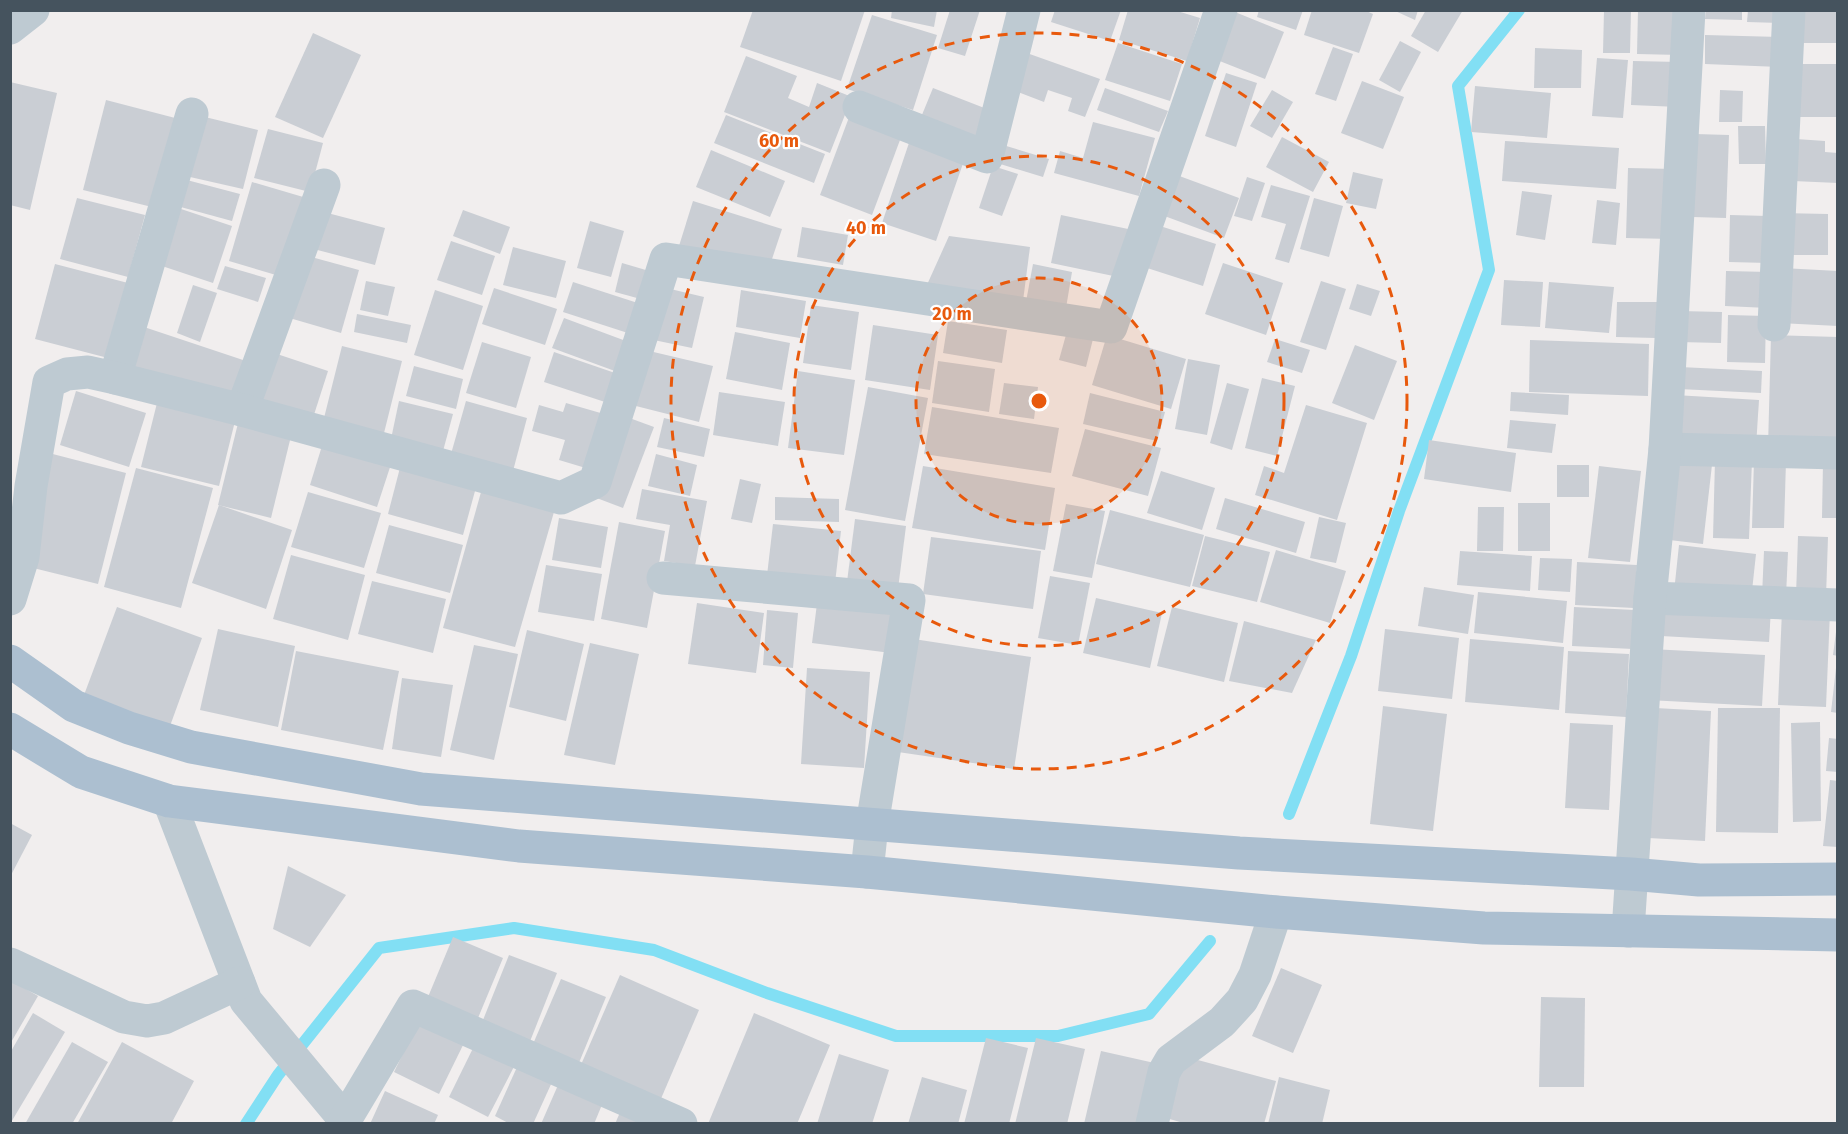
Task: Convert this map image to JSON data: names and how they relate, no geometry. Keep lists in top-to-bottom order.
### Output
{
  "rings": ["60 m", "40 m", "20 m"]
}
